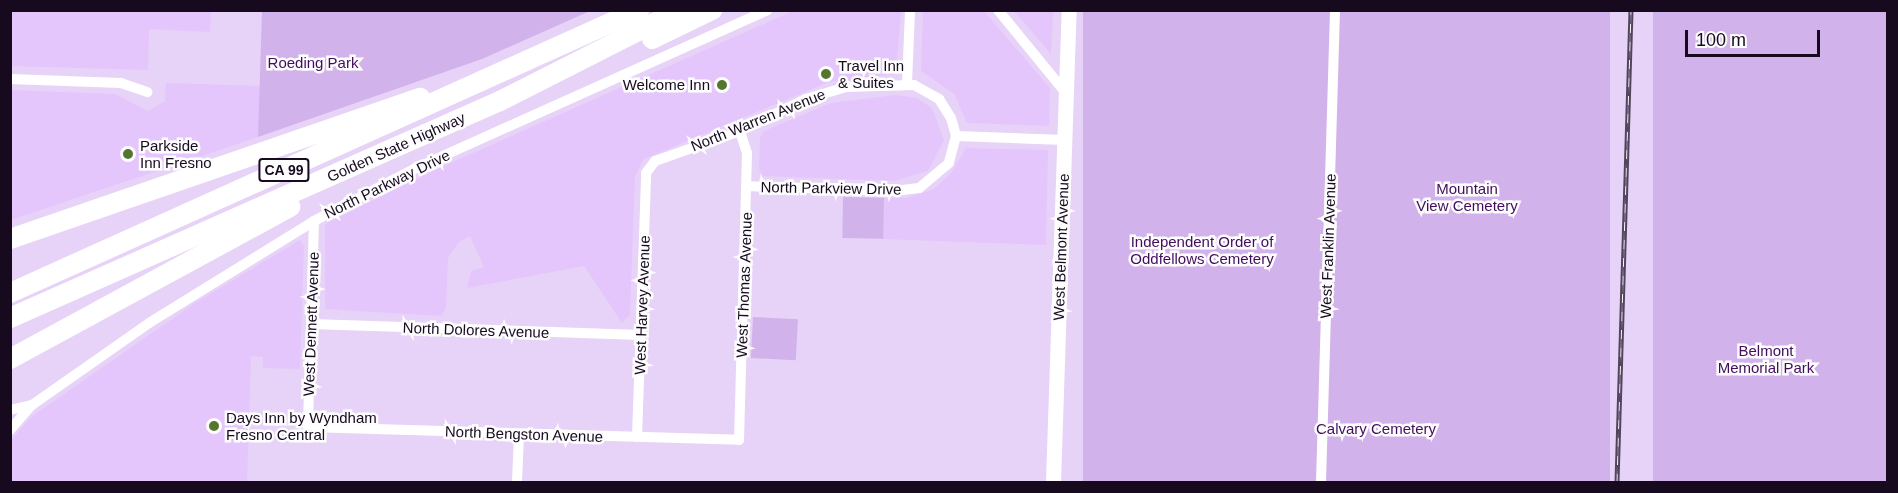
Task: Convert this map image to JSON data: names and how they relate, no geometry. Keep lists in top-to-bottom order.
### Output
{
  "streets": {
    "highway": ["Golden State Highway", "CA 99"],
    "main road": ["West Belmont Avenue"],
    "street": [
      "North Warren Avenue",
      "North Parkway Drive",
      "North Parkview Drive",
      "West Franklin Avenue",
      "West Thomas Avenue",
      "West Harvey Avenue",
      "West Dennett Avenue",
      "North Dolores Avenue",
      "North Bengston Avenue"
    ]
  },
  "crossings": [
    ["North Warren Avenue", "West Thomas Avenue"],
    ["North Warren Avenue", "West Harvey Avenue"],
    ["North Parkway Drive", "West Dennett Avenue"],
    ["North Parkview Drive", "West Thomas Avenue"],
    ["West Thomas Avenue", "North Bengston Avenue"],
    ["West Harvey Avenue", "North Dolores Avenue"],
    ["West Harvey Avenue", "North Bengston Avenue"],
    ["West Dennett Avenue", "North Dolores Avenue"],
    ["West Dennett Avenue", "North Bengston Avenue"]
  ],
  "parks": [
    "Roeding Park",
    "Mountain View Cemetery",
    "Independent Order of Oddfellows Cemetery",
    "Belmont Memorial Park",
    "Calvary Cemetery"
  ],
  "places": [
    "Travel Inn & Suites",
    "Welcome Inn",
    "Parkside Inn Fresno",
    "Days Inn by Wyndham Fresno Central"
  ],
  "scale_bar": "100 m"
}
